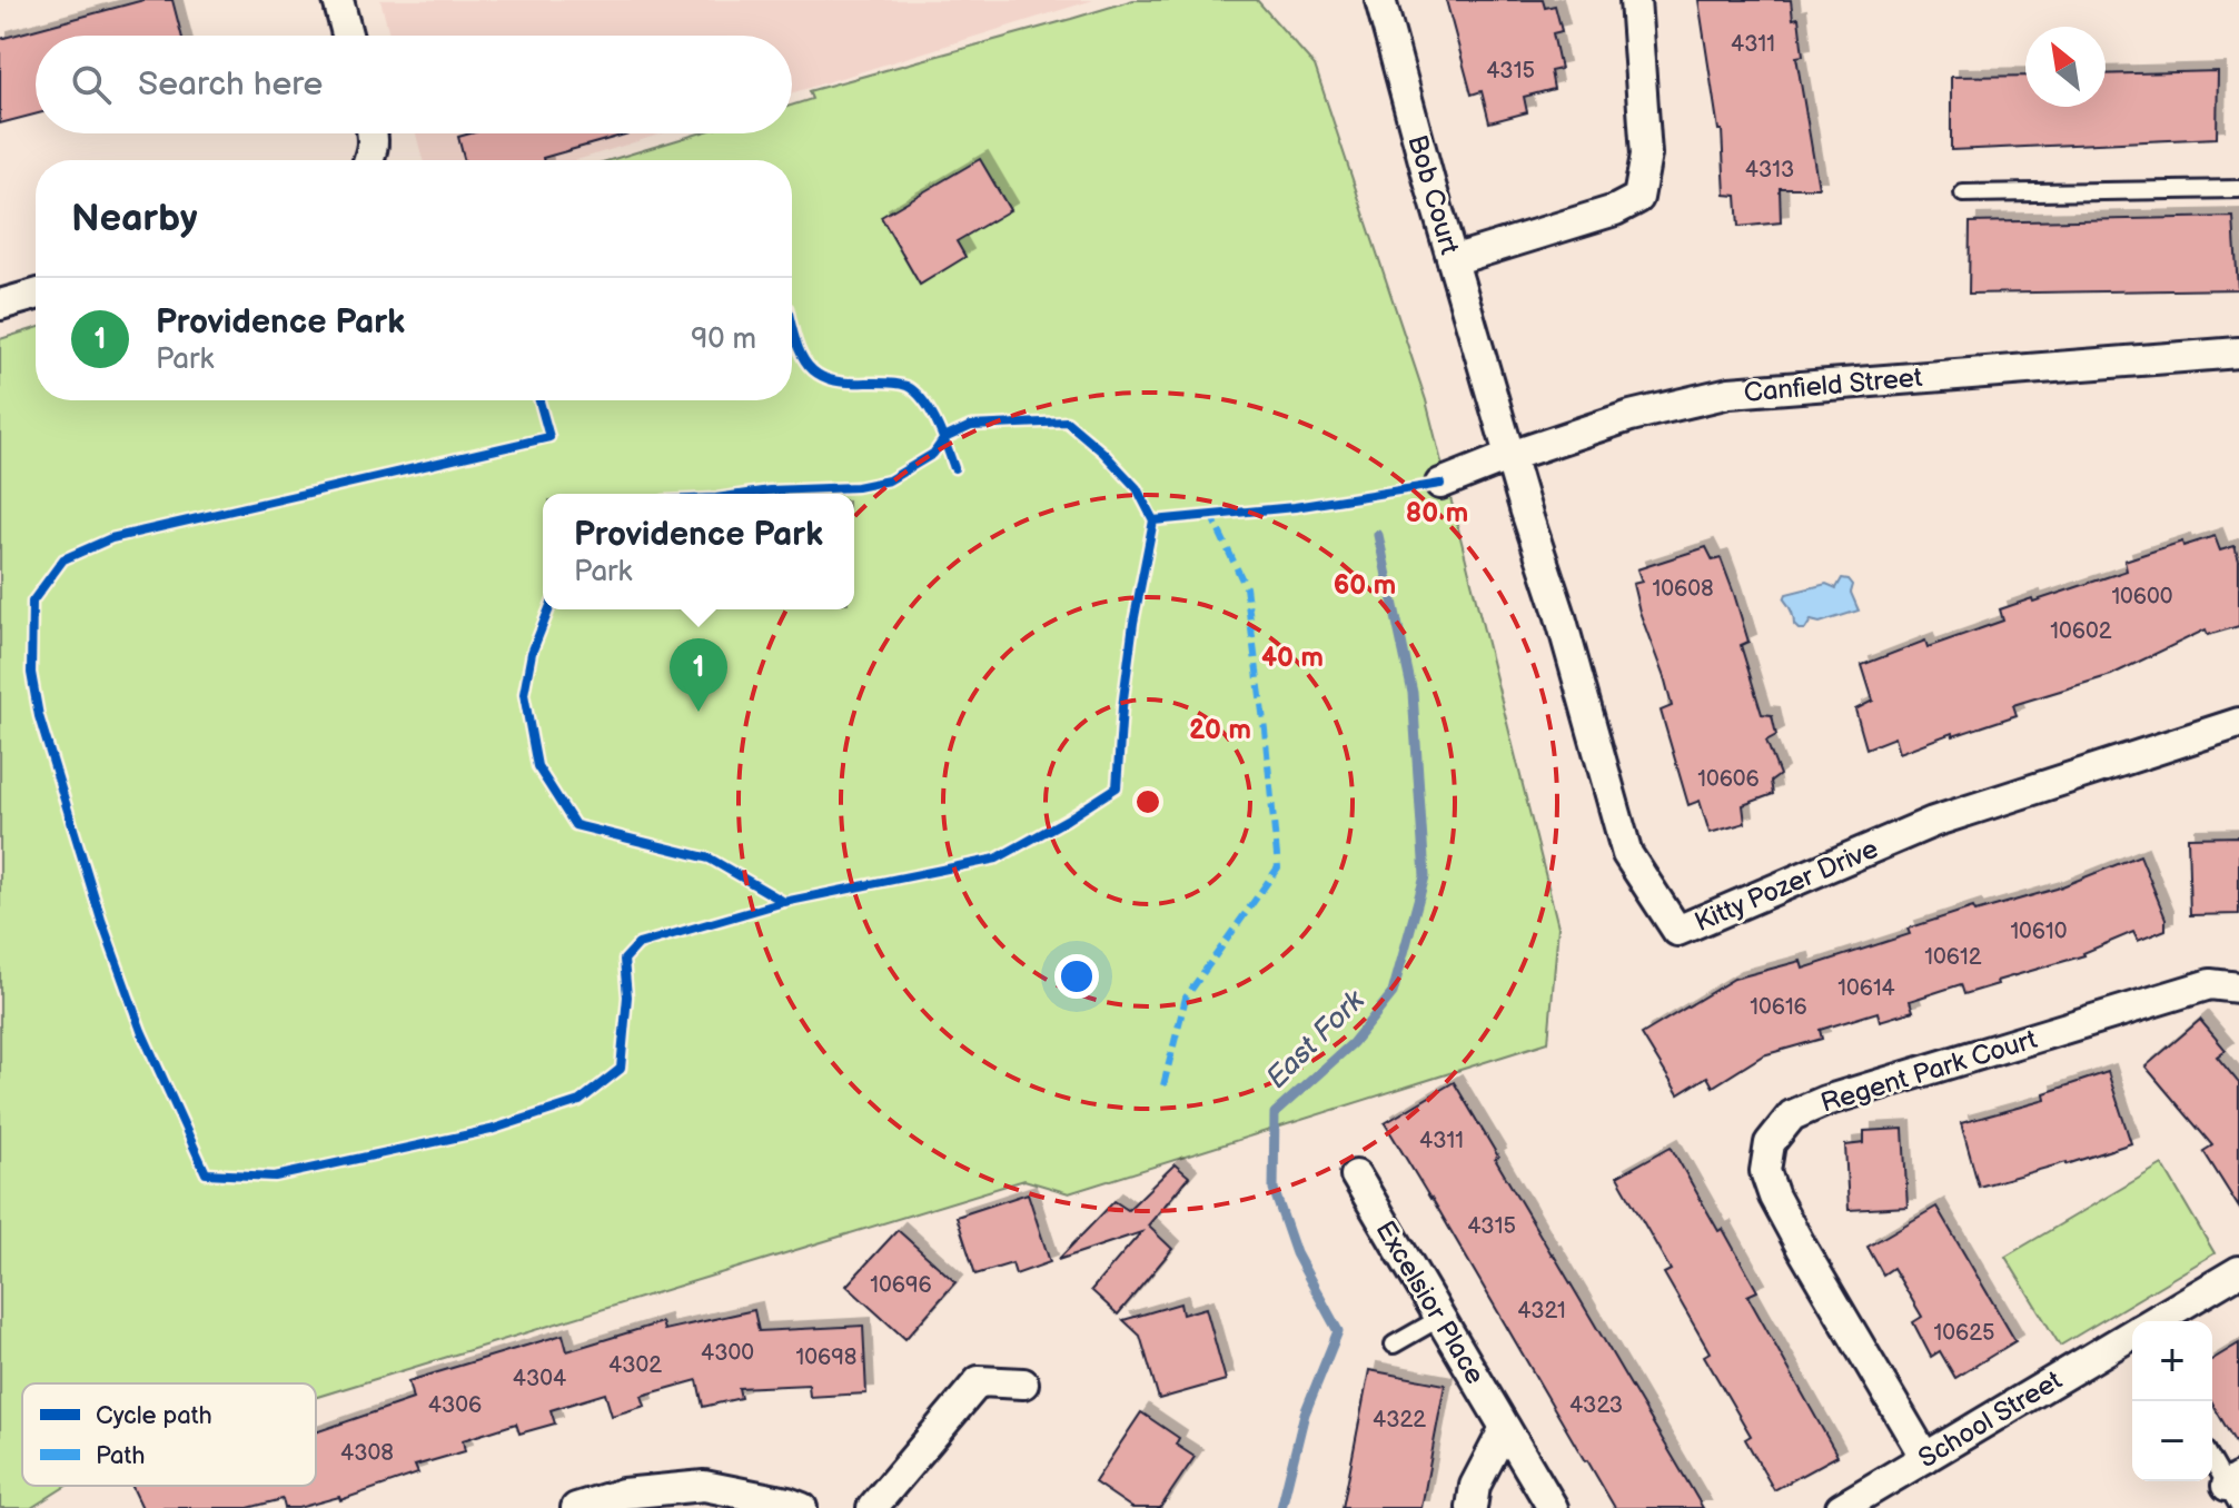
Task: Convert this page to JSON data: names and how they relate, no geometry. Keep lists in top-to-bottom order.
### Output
{
  "streets": {
    "street": [
      "Bob Court",
      "Canfield Street",
      "Kitty Pozer Drive",
      "Regent Park Court",
      "Excelsior Place",
      "School Street"
    ]
  },
  "crossings": [
    ["Bob Court", "Kitty Pozer Drive"],
    ["Canfield Street", "Kitty Pozer Drive"],
    ["Regent Park Court", "School Street"]
  ],
  "water": ["East Fork"],
  "house_numbers": [
    "4311",
    "4315",
    "4313",
    "10608",
    "10600",
    "10602",
    "10606",
    "10610",
    "10612",
    "10614",
    "10616",
    "4311",
    "4315",
    "10696",
    "4321",
    "10625",
    "4300",
    "10698",
    "4302",
    "4304",
    "4306",
    "4323",
    "4322",
    "4308"
  ],
  "legend": ["Cycle path", "Path"],
  "north": "top left",
  "page": {
    "search": "Search here",
    "heading": "Nearby",
    "list": [
      {
        "mark": "1",
        "name": "Providence Park",
        "note": "Park",
        "value": "90 m"
      }
    ],
    "popup": ["Providence Park", "Park"],
    "pins": "1",
    "map_buttons": ["+", "−"]
  },
  "rings": [
    "80 m",
    "60 m",
    "40 m",
    "20 m"
  ]
}
